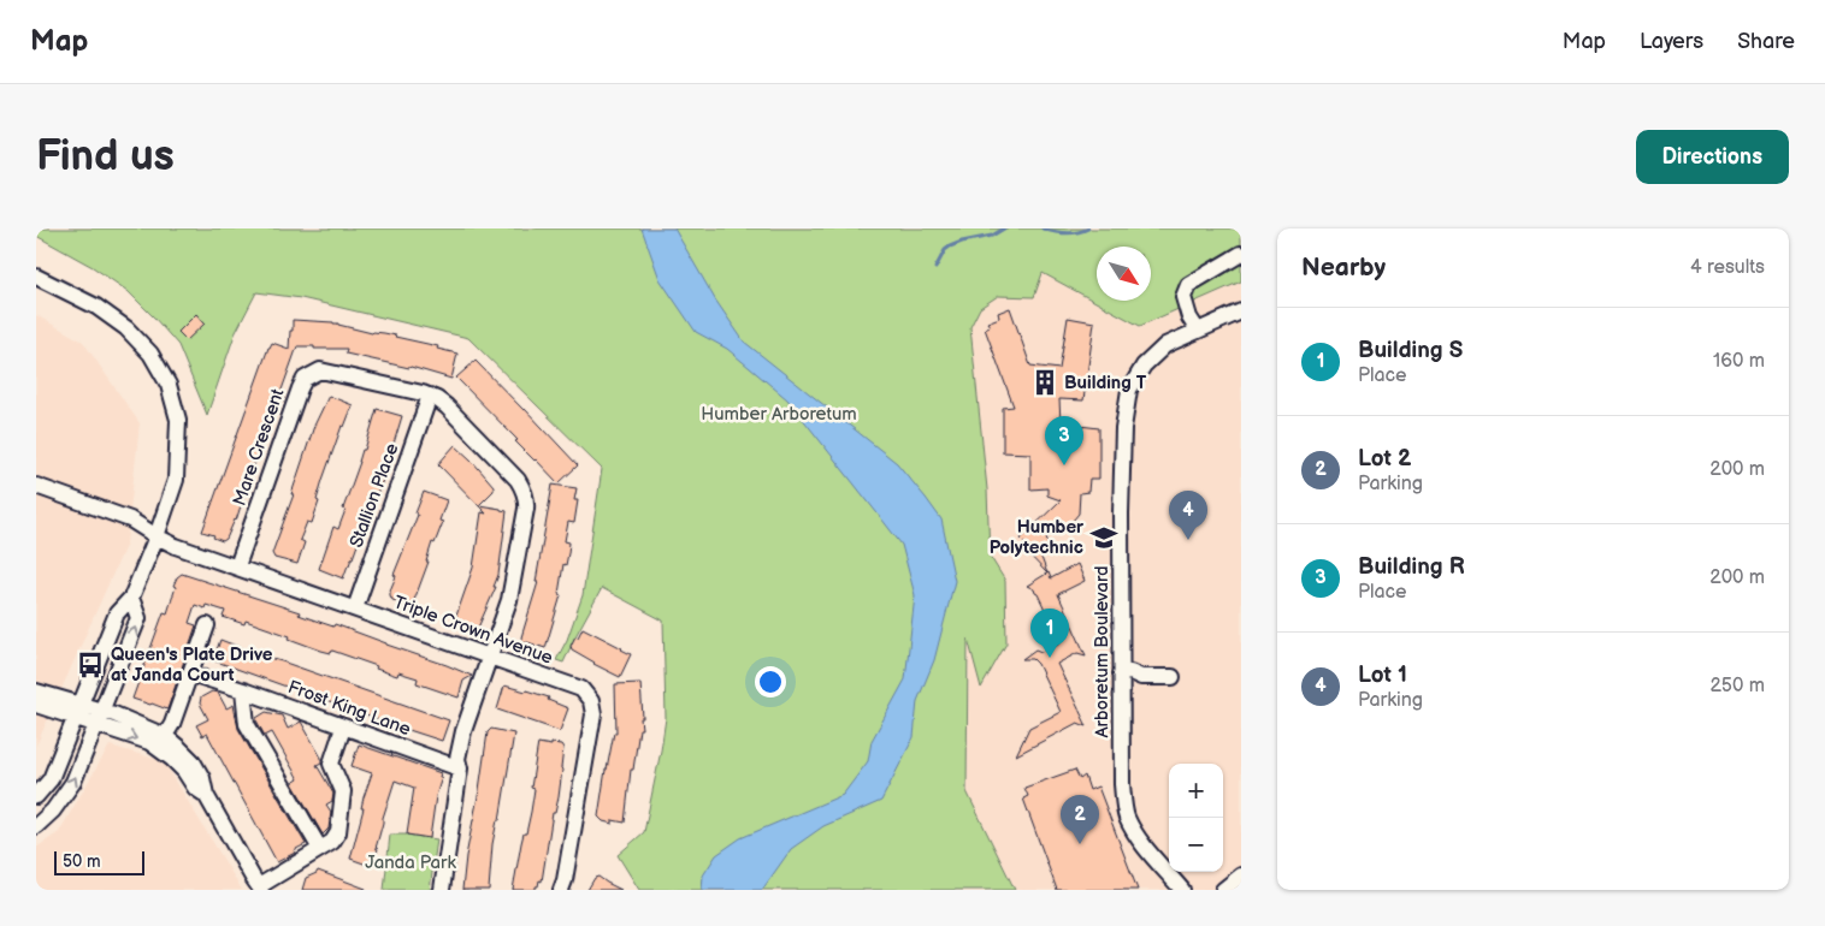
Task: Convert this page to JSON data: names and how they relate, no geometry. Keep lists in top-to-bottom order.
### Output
{
  "streets": {
    "street": [
      "Mare Crescent",
      "Stallion Place",
      "Triple Crown Avenue",
      "Arboretum Boulevard",
      "Frost King Lane"
    ]
  },
  "crossings": [
    ["Mare Crescent", "Stallion Place"],
    ["Mare Crescent", "Triple Crown Avenue"],
    ["Mare Crescent", "Frost King Lane"],
    ["Stallion Place", "Triple Crown Avenue"]
  ],
  "parks": ["Humber Arboretum", "Janda Park"],
  "places": {
    "building": ["Building T"],
    "school or university": ["Humber Polytechnic"],
    "bus stop": ["Queen's Plate Drive at Janda Court"]
  },
  "scale_bar": "50 m",
  "north": "bottom right",
  "page": {
    "header": "Map",
    "nav": ["Map", "Layers", "Share"],
    "buttons": "Directions",
    "title": "Find us",
    "heading": ["Nearby", "4 results"],
    "list": [
      {
        "mark": "1",
        "name": "Building S",
        "note": "Place",
        "value": "160 m"
      },
      {
        "mark": "2",
        "name": "Lot 2",
        "note": "Parking",
        "value": "200 m"
      },
      {
        "mark": "3",
        "name": "Building R",
        "note": "Place",
        "value": "200 m"
      },
      {
        "mark": "4",
        "name": "Lot 1",
        "note": "Parking",
        "value": "250 m"
      }
    ],
    "pins": [
      "3",
      "4",
      "1",
      "2"
    ],
    "map_buttons": ["+", "−"],
    "scale": "50 m"
  }
}
